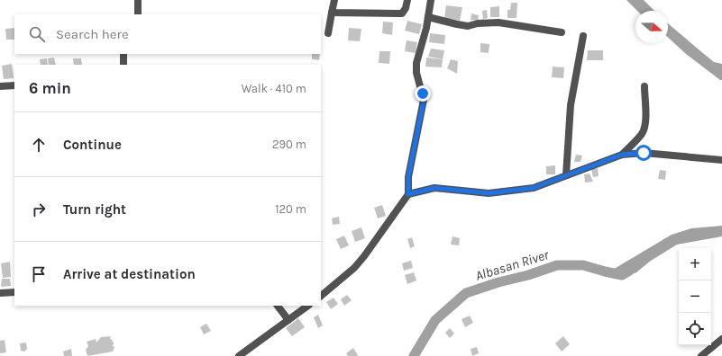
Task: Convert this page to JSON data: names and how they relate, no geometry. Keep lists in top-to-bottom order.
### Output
{
  "water": ["Albasan River"],
  "north": "right",
  "page": {
    "search": "Search here",
    "heading": ["6 min", "Walk · 410 m"],
    "list": [
      ["Continue", "290 m"],
      ["Turn right", "120 m"],
      "Arrive at destination"
    ],
    "map_buttons": ["+", "−"]
  }
}
